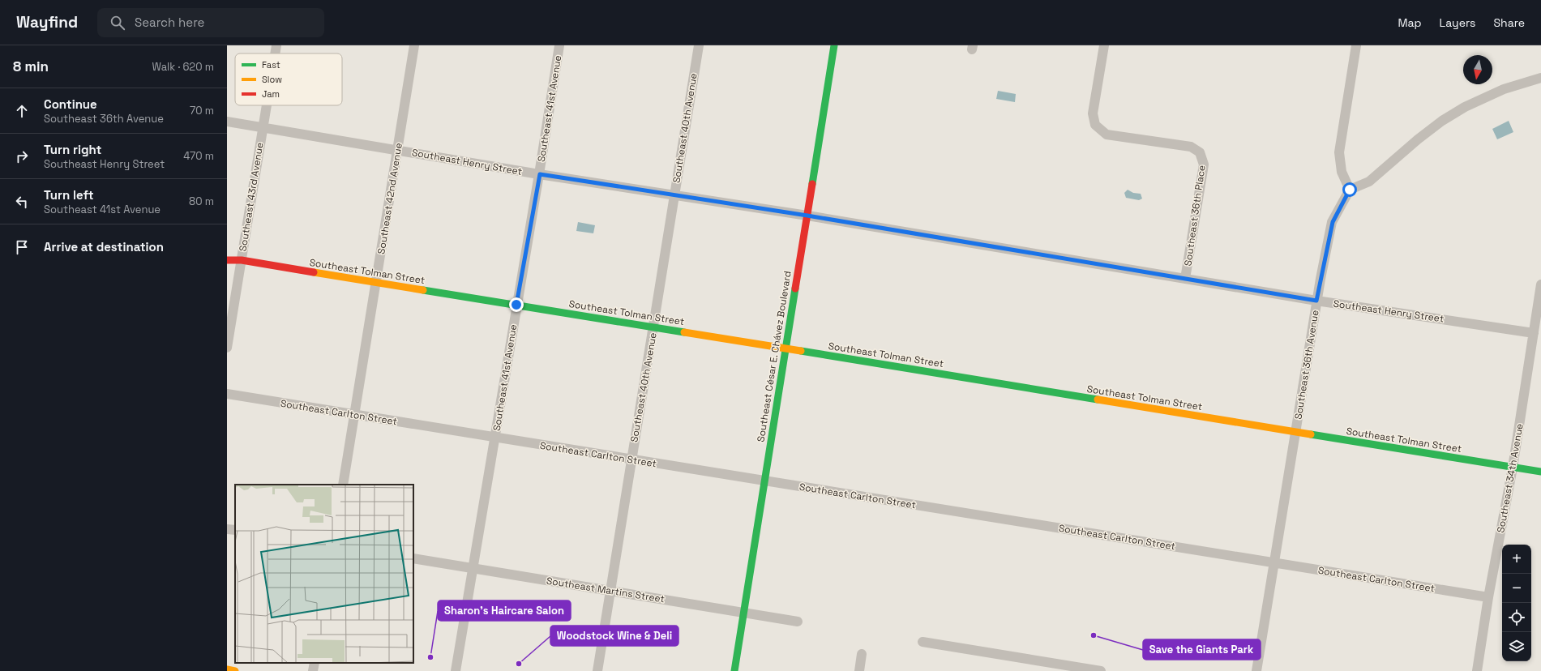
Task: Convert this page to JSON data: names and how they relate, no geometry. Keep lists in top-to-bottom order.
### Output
{
  "streets": {
    "street": [
      "Southeast 41st Avenue",
      "Southeast 40th Avenue",
      "Southeast Henry Street",
      "Southeast 43rd Avenue",
      "Southeast 42nd Avenue",
      "Southeast 36th Place",
      "Southeast Tolman Street",
      "Southeast César E. Chávez Boulevard",
      "Southeast 36th Avenue",
      "Southeast Carlton Street",
      "Southeast 34th Avenue",
      "Southeast Martins Street"
    ]
  },
  "crossings": [
    ["Southeast 41st Avenue", "Southeast Henry Street"],
    ["Southeast 41st Avenue", "Southeast Tolman Street"],
    ["Southeast 41st Avenue", "Southeast Carlton Street"],
    ["Southeast 41st Avenue", "Southeast Martins Street"],
    ["Southeast 40th Avenue", "Southeast Henry Street"],
    ["Southeast 40th Avenue", "Southeast Tolman Street"],
    ["Southeast 40th Avenue", "Southeast Carlton Street"],
    ["Southeast 40th Avenue", "Southeast Martins Street"],
    ["Southeast Henry Street", "Southeast 43rd Avenue"],
    ["Southeast Henry Street", "Southeast 42nd Avenue"],
    ["Southeast Henry Street", "Southeast 36th Place"],
    ["Southeast Henry Street", "Southeast César E. Chávez Boulevard"],
    ["Southeast Henry Street", "Southeast 36th Avenue"],
    ["Southeast Henry Street", "Southeast 34th Avenue"],
    ["Southeast 43rd Avenue", "Southeast Tolman Street"],
    ["Southeast 42nd Avenue", "Southeast Tolman Street"],
    ["Southeast 42nd Avenue", "Southeast Carlton Street"],
    ["Southeast Tolman Street", "Southeast César E. Chávez Boulevard"],
    ["Southeast Tolman Street", "Southeast 36th Avenue"],
    ["Southeast Tolman Street", "Southeast 34th Avenue"],
    ["Southeast César E. Chávez Boulevard", "Southeast Carlton Street"],
    ["Southeast César E. Chávez Boulevard", "Southeast Martins Street"],
    ["Southeast 36th Avenue", "Southeast Carlton Street"],
    ["Southeast Carlton Street", "Southeast 34th Avenue"]
  ],
  "places": ["Save the Giants Park", "Sharon's Haircare Salon", "Woodstock Wine & Deli"],
  "legend": ["Fast", "Slow", "Jam"],
  "north": "bottom",
  "page": {
    "header": "Wayfind",
    "search": "Search here",
    "nav": ["Map", "Layers", "Share"],
    "heading": ["8 min", "Walk · 620 m"],
    "list": [
      ["Continue", "Southeast 36th Avenue", "70 m"],
      ["Turn right", "Southeast Henry Street", "470 m"],
      ["Turn left", "Southeast 41st Avenue", "80 m"],
      "Arrive at destination"
    ],
    "map_buttons": ["+", "−"]
  }
}
